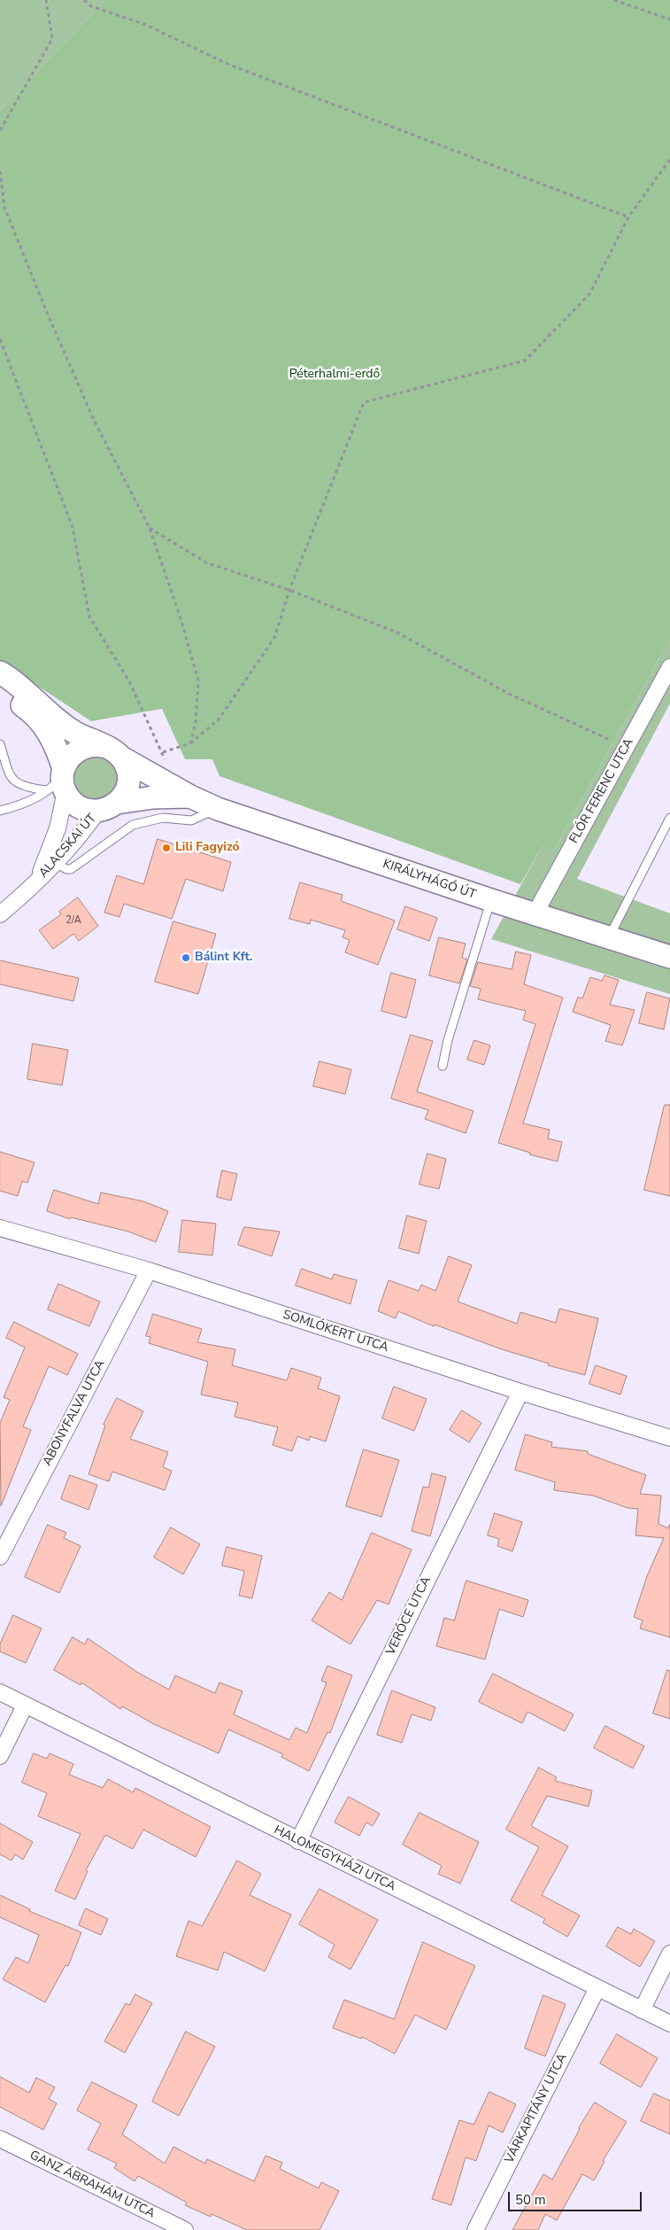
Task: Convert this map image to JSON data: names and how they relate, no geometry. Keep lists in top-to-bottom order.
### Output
{
  "streets": {
    "street": [
      "FLÓR FERENC UTCA",
      "ALACSKAI ÚT",
      "KIRÁLYHÁGÓ ÚT",
      "SOMLÓKERT UTCA",
      "ABONYFALVA UTCA",
      "VERŐCE UTCA",
      "HALOMEGYHÁZI UTCA",
      "VÁRKAPITÁNY UTCA",
      "GANZ ÁBRAHÁM UTCA"
    ]
  },
  "crossings": [
    ["FLÓR FERENC UTCA", "KIRÁLYHÁGÓ ÚT"],
    ["ALACSKAI ÚT", "KIRÁLYHÁGÓ ÚT"],
    ["SOMLÓKERT UTCA", "ABONYFALVA UTCA"],
    ["SOMLÓKERT UTCA", "VERŐCE UTCA"],
    ["VERŐCE UTCA", "HALOMEGYHÁZI UTCA"],
    ["HALOMEGYHÁZI UTCA", "VÁRKAPITÁNY UTCA"]
  ],
  "parks": ["Péterhalmi-erdő"],
  "places": ["Lili Fagyizó", "Bálint Kft."],
  "house_numbers": ["2/A"],
  "scale_bar": "50 m"
}
